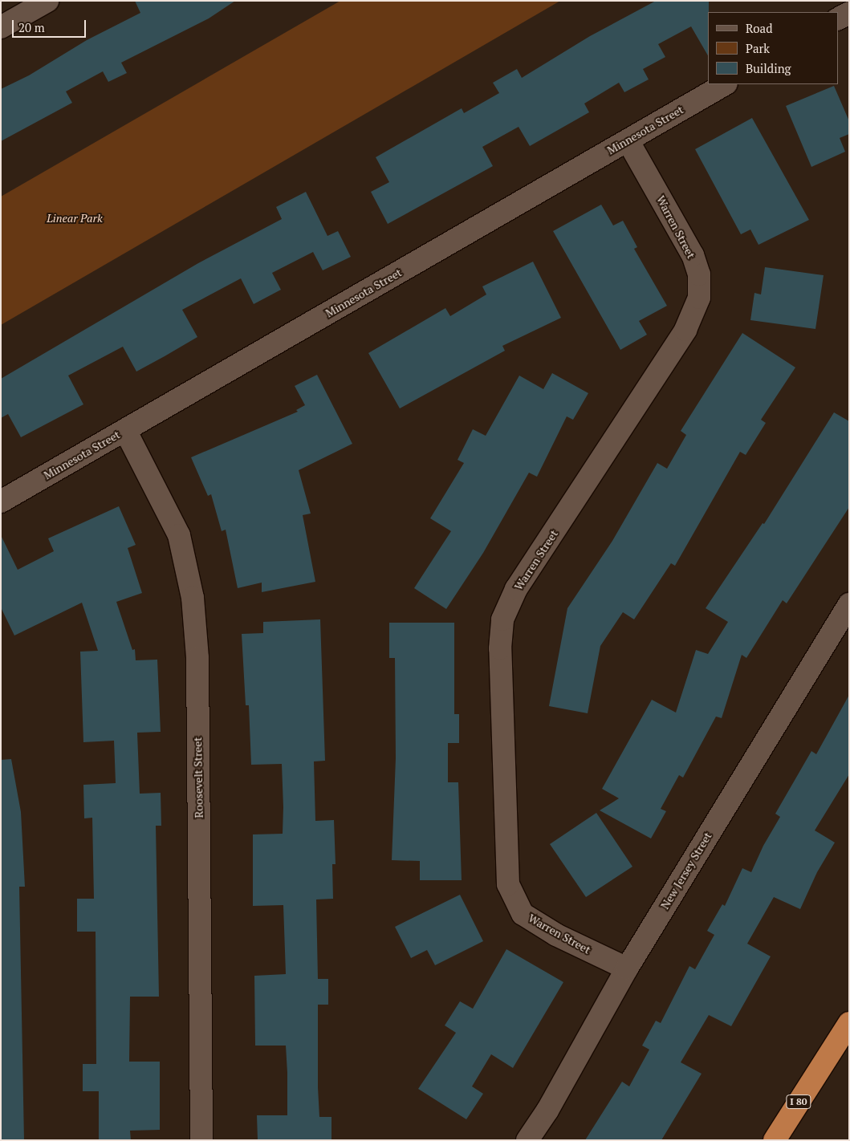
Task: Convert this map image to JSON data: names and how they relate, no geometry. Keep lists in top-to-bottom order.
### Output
{
  "streets": {
    "highway": ["I 80"],
    "street": [
      "Minnesota Street",
      "Warren Street",
      "Roosevelt Street",
      "New Jersey Street"
    ]
  },
  "crossings": [
    ["Minnesota Street", "Warren Street"],
    ["Minnesota Street", "Roosevelt Street"],
    ["Warren Street", "New Jersey Street"]
  ],
  "parks": ["Linear Park"],
  "legend": ["Road", "Park", "Building"],
  "scale_bar": "20 m"
}
